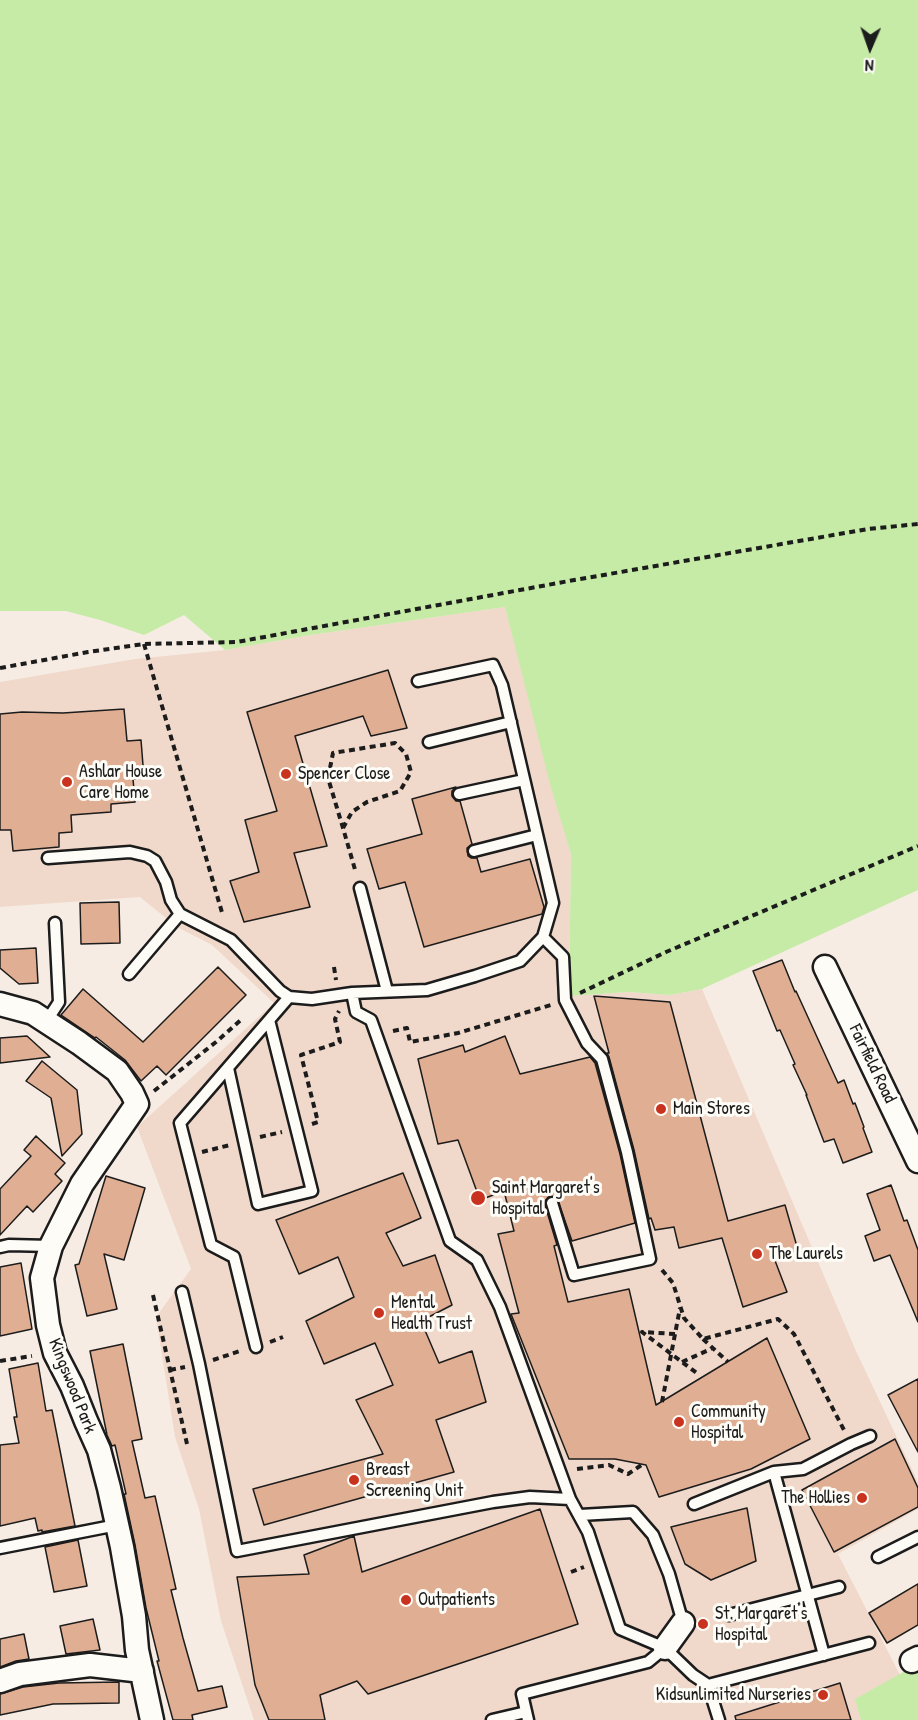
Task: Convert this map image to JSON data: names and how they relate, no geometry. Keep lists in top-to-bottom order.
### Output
{
  "streets": {
    "street": ["Fairfield Road", "Kingswood Park"]
  },
  "places": [
    "Spencer Close",
    "Ashlar House Care Home",
    "Main Stores",
    "Saint Margaret's Hospital",
    "The Laurels",
    "Mental Health Trust",
    "Community Hospital",
    "Breast Screening Unit",
    "The Hollies",
    "Outpatients",
    "St. Margaret's Hospital",
    "Kidsunlimited Nurseries"
  ],
  "north": "bottom"
}
